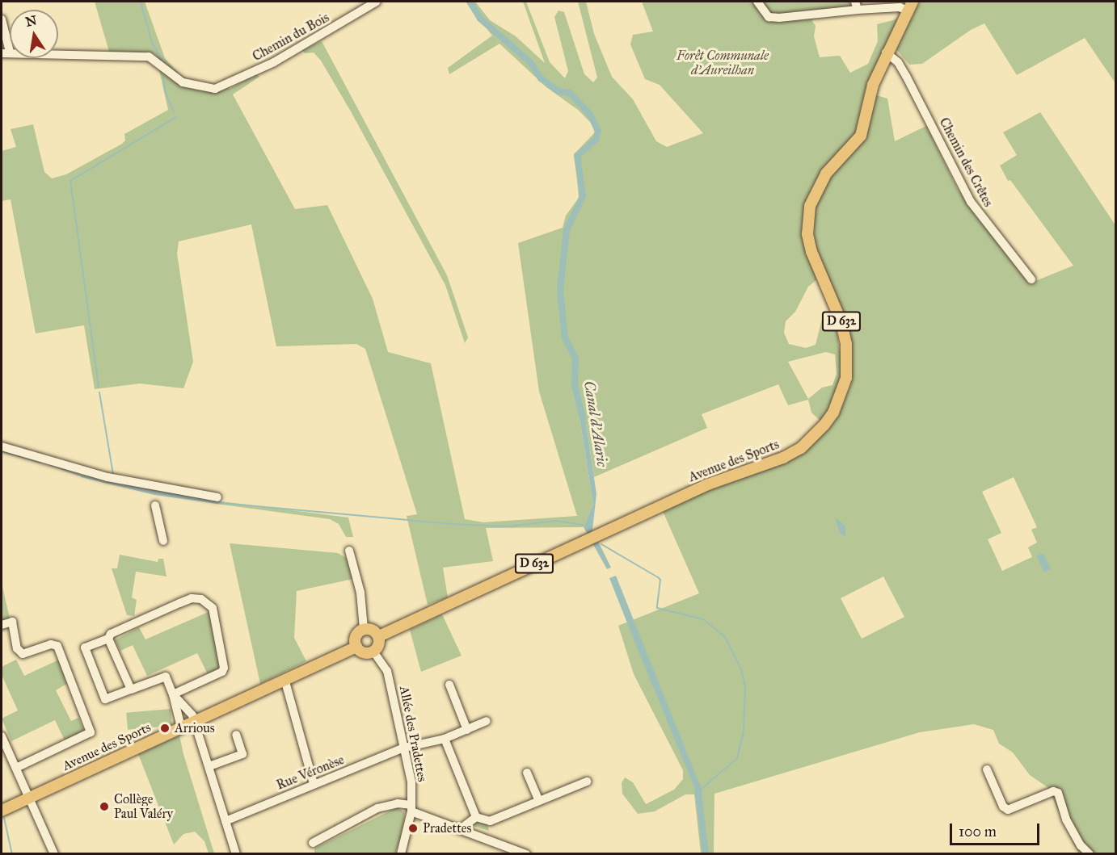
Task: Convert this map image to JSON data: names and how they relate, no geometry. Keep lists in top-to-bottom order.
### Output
{
  "streets": {
    "main road": ["D 632", "Avenue des Sports"],
    "street": [
      "Chemin du Bois",
      "Chemin des Crêtes",
      "Allée des Pradettes",
      "Rue Véronèse"
    ]
  },
  "crossings": [
    ["Chemin des Crêtes", "D 632"],
    ["Chemin des Crêtes", "Avenue des Sports"],
    ["D 632", "Avenue des Sports"],
    ["Avenue des Sports", "Allée des Pradettes"],
    ["Allée des Pradettes", "Rue Véronèse"]
  ],
  "water": ["Canal d'Alaric"],
  "parks": ["Forêt Communale d'Aureilhan"],
  "places": ["Arrious", "Collège Paul Valéry", "Pradettes"],
  "scale_bar": "100 m",
  "north": "top"
}
